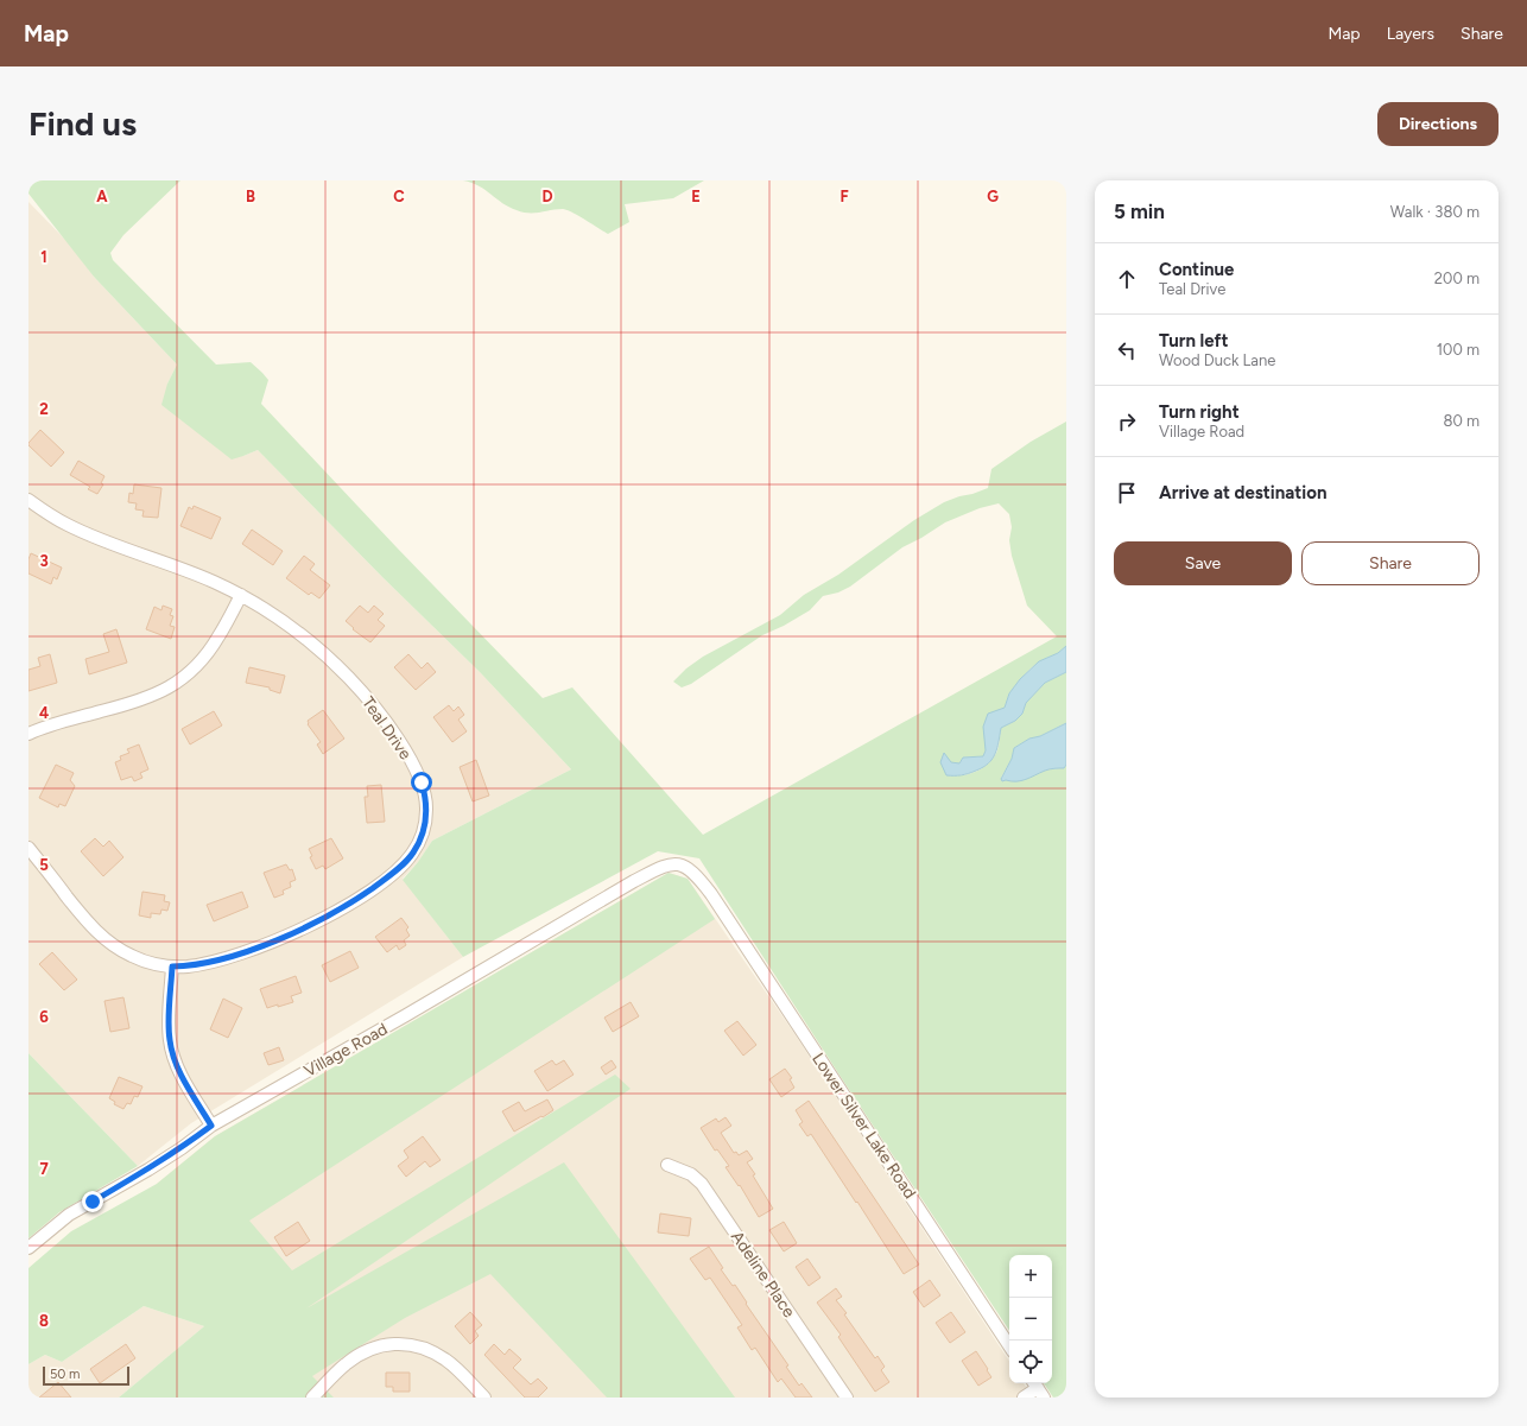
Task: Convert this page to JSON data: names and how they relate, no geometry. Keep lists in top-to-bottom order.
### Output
{
  "streets": {
    "street": [
      "Teal Drive",
      "Village Road",
      "Lower Silver Lake Road",
      "Adeline Place"
    ]
  },
  "crossings": [
    ["Village Road", "Lower Silver Lake Road"]
  ],
  "scale_bar": "50 m",
  "page": {
    "header": "Map",
    "nav": ["Map", "Layers", "Share"],
    "buttons": [
      "Directions",
      ["Save", "Share"]
    ],
    "title": "Find us",
    "heading": ["5 min", "Walk · 380 m"],
    "list": [
      ["Continue", "Teal Drive", "200 m"],
      ["Turn left", "Wood Duck Lane", "100 m"],
      ["Turn right", "Village Road", "80 m"],
      "Arrive at destination"
    ],
    "map_buttons": ["+", "−"],
    "scale": "50 m"
  },
  "grid": {
    "columns": [
      "A",
      "B",
      "C",
      "D",
      "E",
      "F",
      "G"
    ],
    "rows": [
      "1",
      "2",
      "3",
      "4",
      "5",
      "6",
      "7",
      "8"
    ]
  }
}
